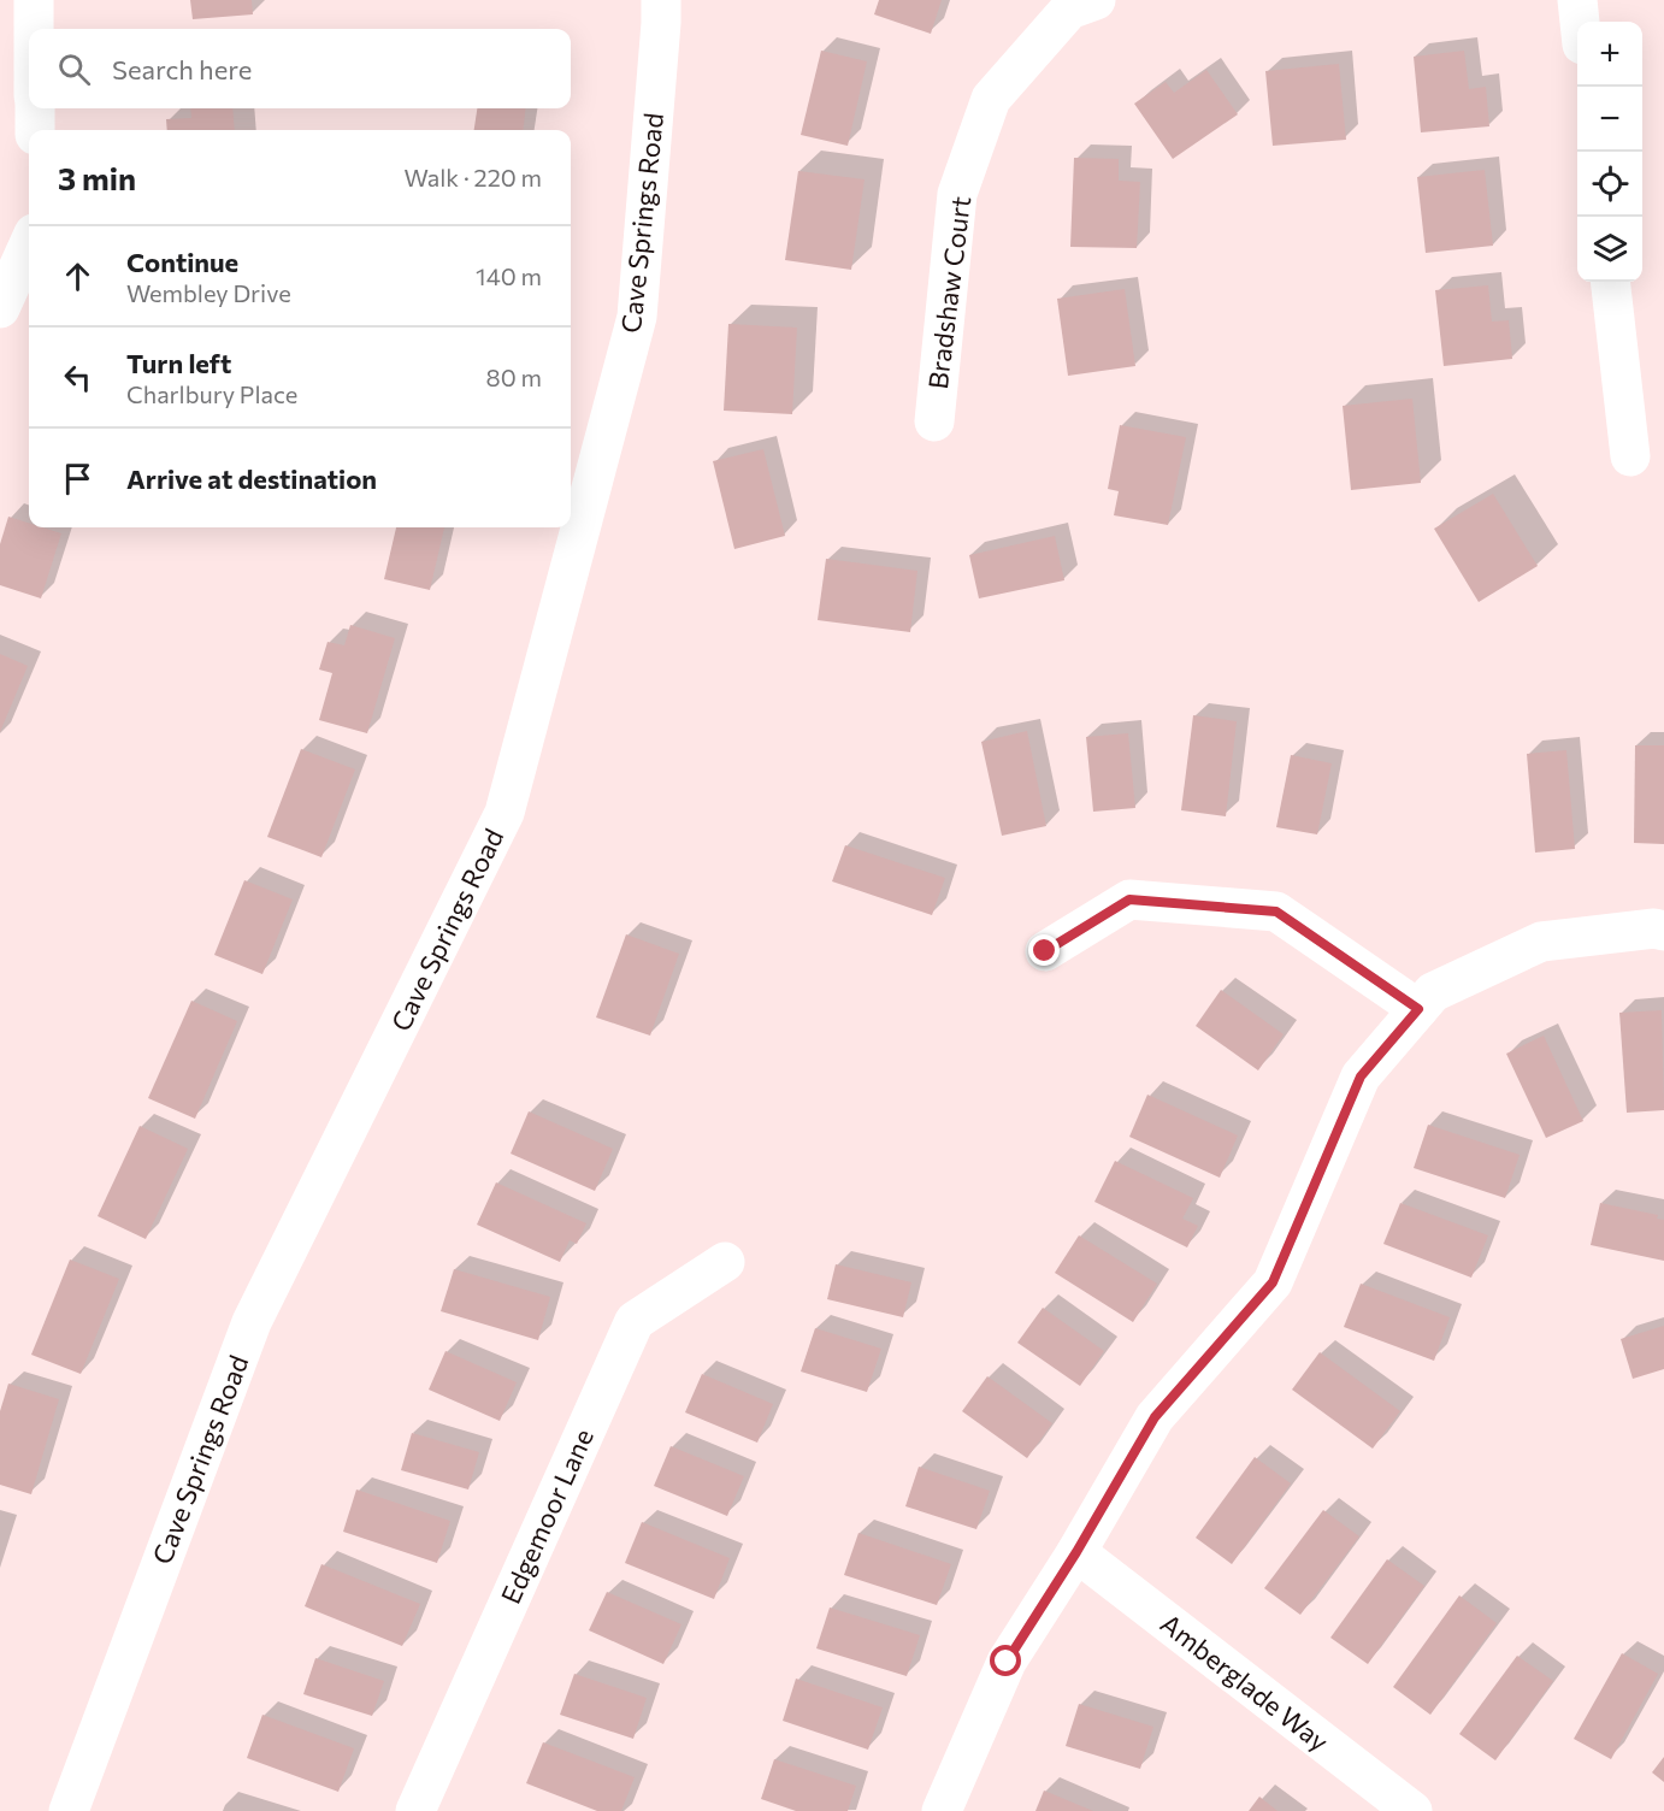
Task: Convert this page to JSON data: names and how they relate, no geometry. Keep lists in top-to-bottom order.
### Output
{
  "streets": {
    "street": [
      "Cave Springs Road",
      "Bradshaw Court",
      "Edgemoor Lane",
      "Amberglade Way"
    ]
  },
  "page": {
    "map_buttons": ["+", "−"],
    "search": "Search here",
    "heading": ["3 min", "Walk · 220 m"],
    "list": [
      ["Continue", "Wembley Drive", "140 m"],
      ["Turn left", "Charlbury Place", "80 m"],
      "Arrive at destination"
    ]
  }
}
